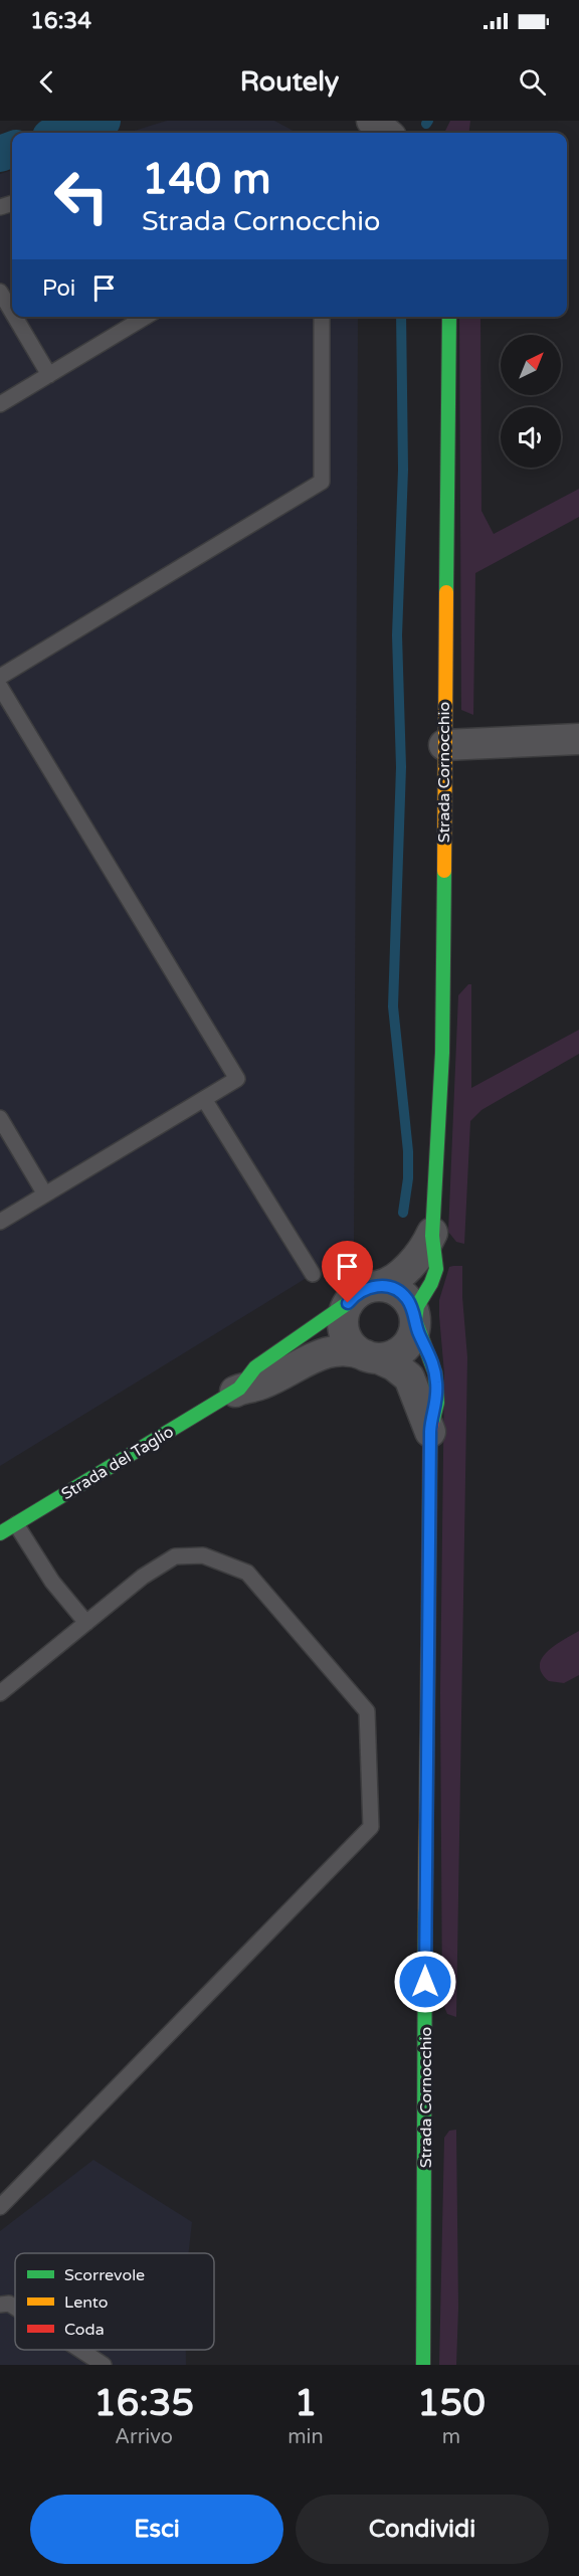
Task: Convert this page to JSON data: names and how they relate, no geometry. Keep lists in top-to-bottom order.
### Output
{
  "streets": {
    "street": ["Strada Cornocchio", "Strada del Taglio"]
  },
  "crossings": [
    ["Strada Cornocchio", "Strada del Taglio"]
  ],
  "legend": ["Scorrevole", "Lento", "Coda"],
  "north": "top right",
  "page": {
    "status": "16:34",
    "header": "Routely",
    "turn": ["140 m", "Strada Cornocchio"],
    "then": "Poi",
    "eta": [
      "16:35",
      "Arrivo",
      "1",
      "min",
      "150",
      "m"
    ],
    "buttons": ["Esci", "Condividi"]
  }
}
